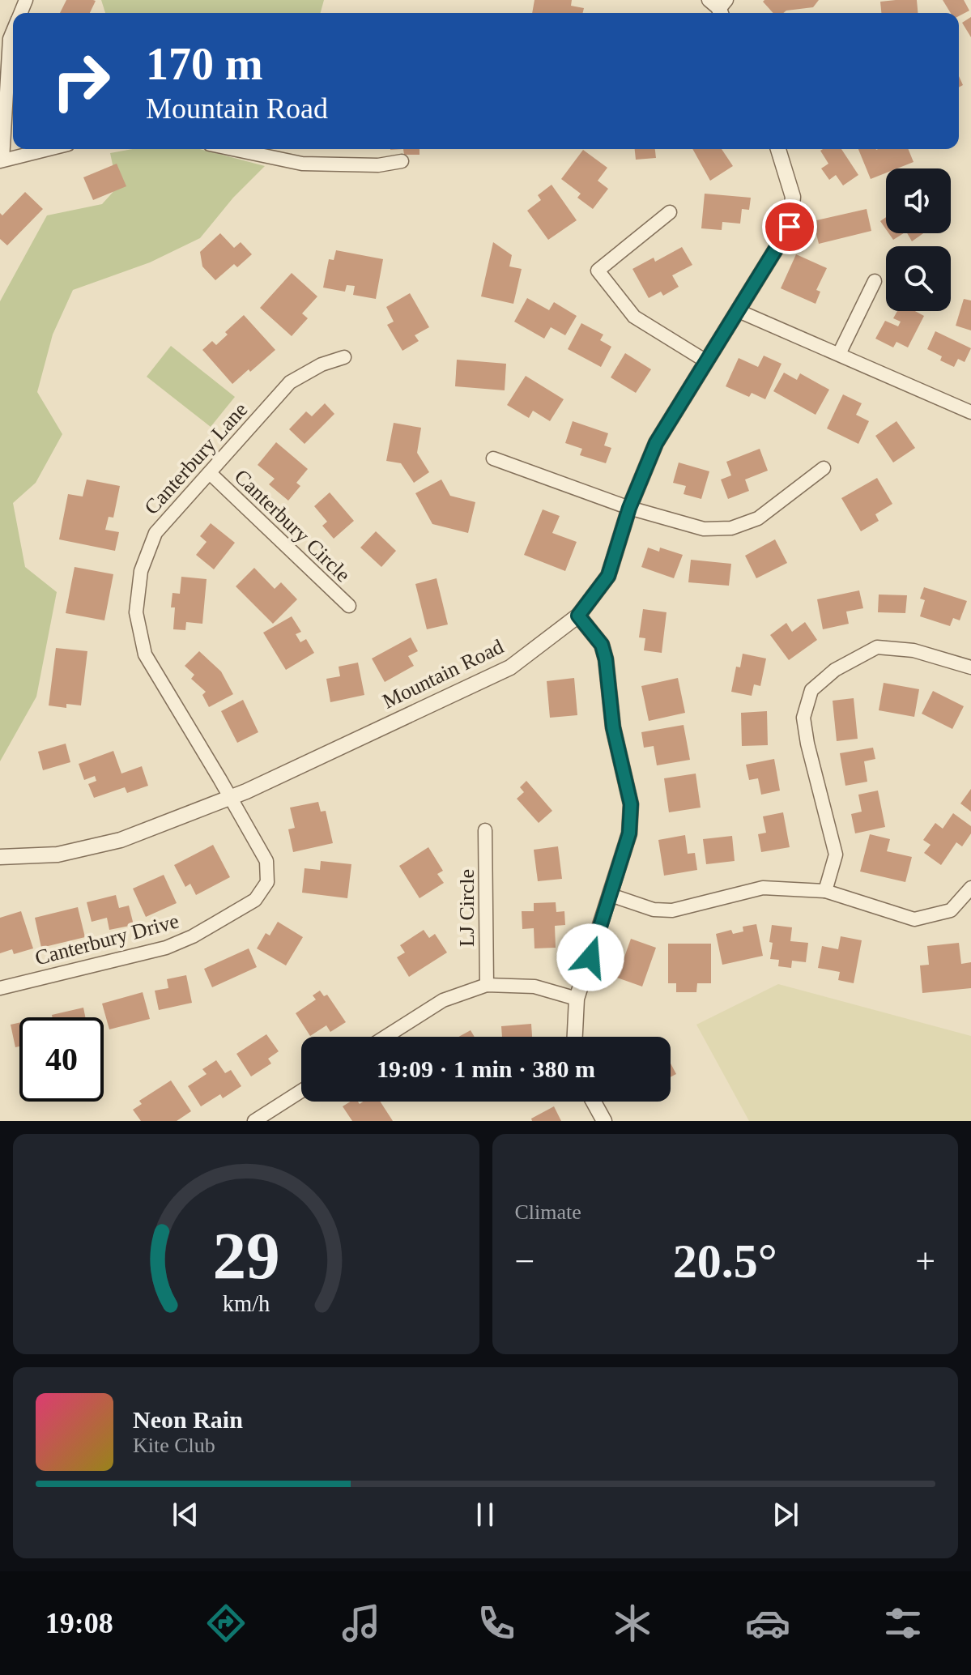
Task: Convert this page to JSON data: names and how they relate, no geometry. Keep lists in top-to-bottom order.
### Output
{
  "streets": {
    "street": [
      "Canterbury Lane",
      "Canterbury Circle",
      "Mountain Road",
      "LJ Circle",
      "Canterbury Drive"
    ]
  },
  "crossings": [
    ["Canterbury Lane", "Canterbury Circle"],
    ["Canterbury Lane", "Mountain Road"],
    ["Canterbury Lane", "Canterbury Drive"],
    ["Mountain Road", "Canterbury Drive"]
  ],
  "page": {
    "turn": ["170 m", "Mountain Road"],
    "limit": "40",
    "trip": "19:09 · 1 min · 380 m",
    "tile": "Climate",
    "heat": ["−", "20.5°", "+"],
    "song": ["Neon Rain", "Kite Club"],
    "tabs": "19:08",
    "gauge": ["29", "km/h"]
  }
}
